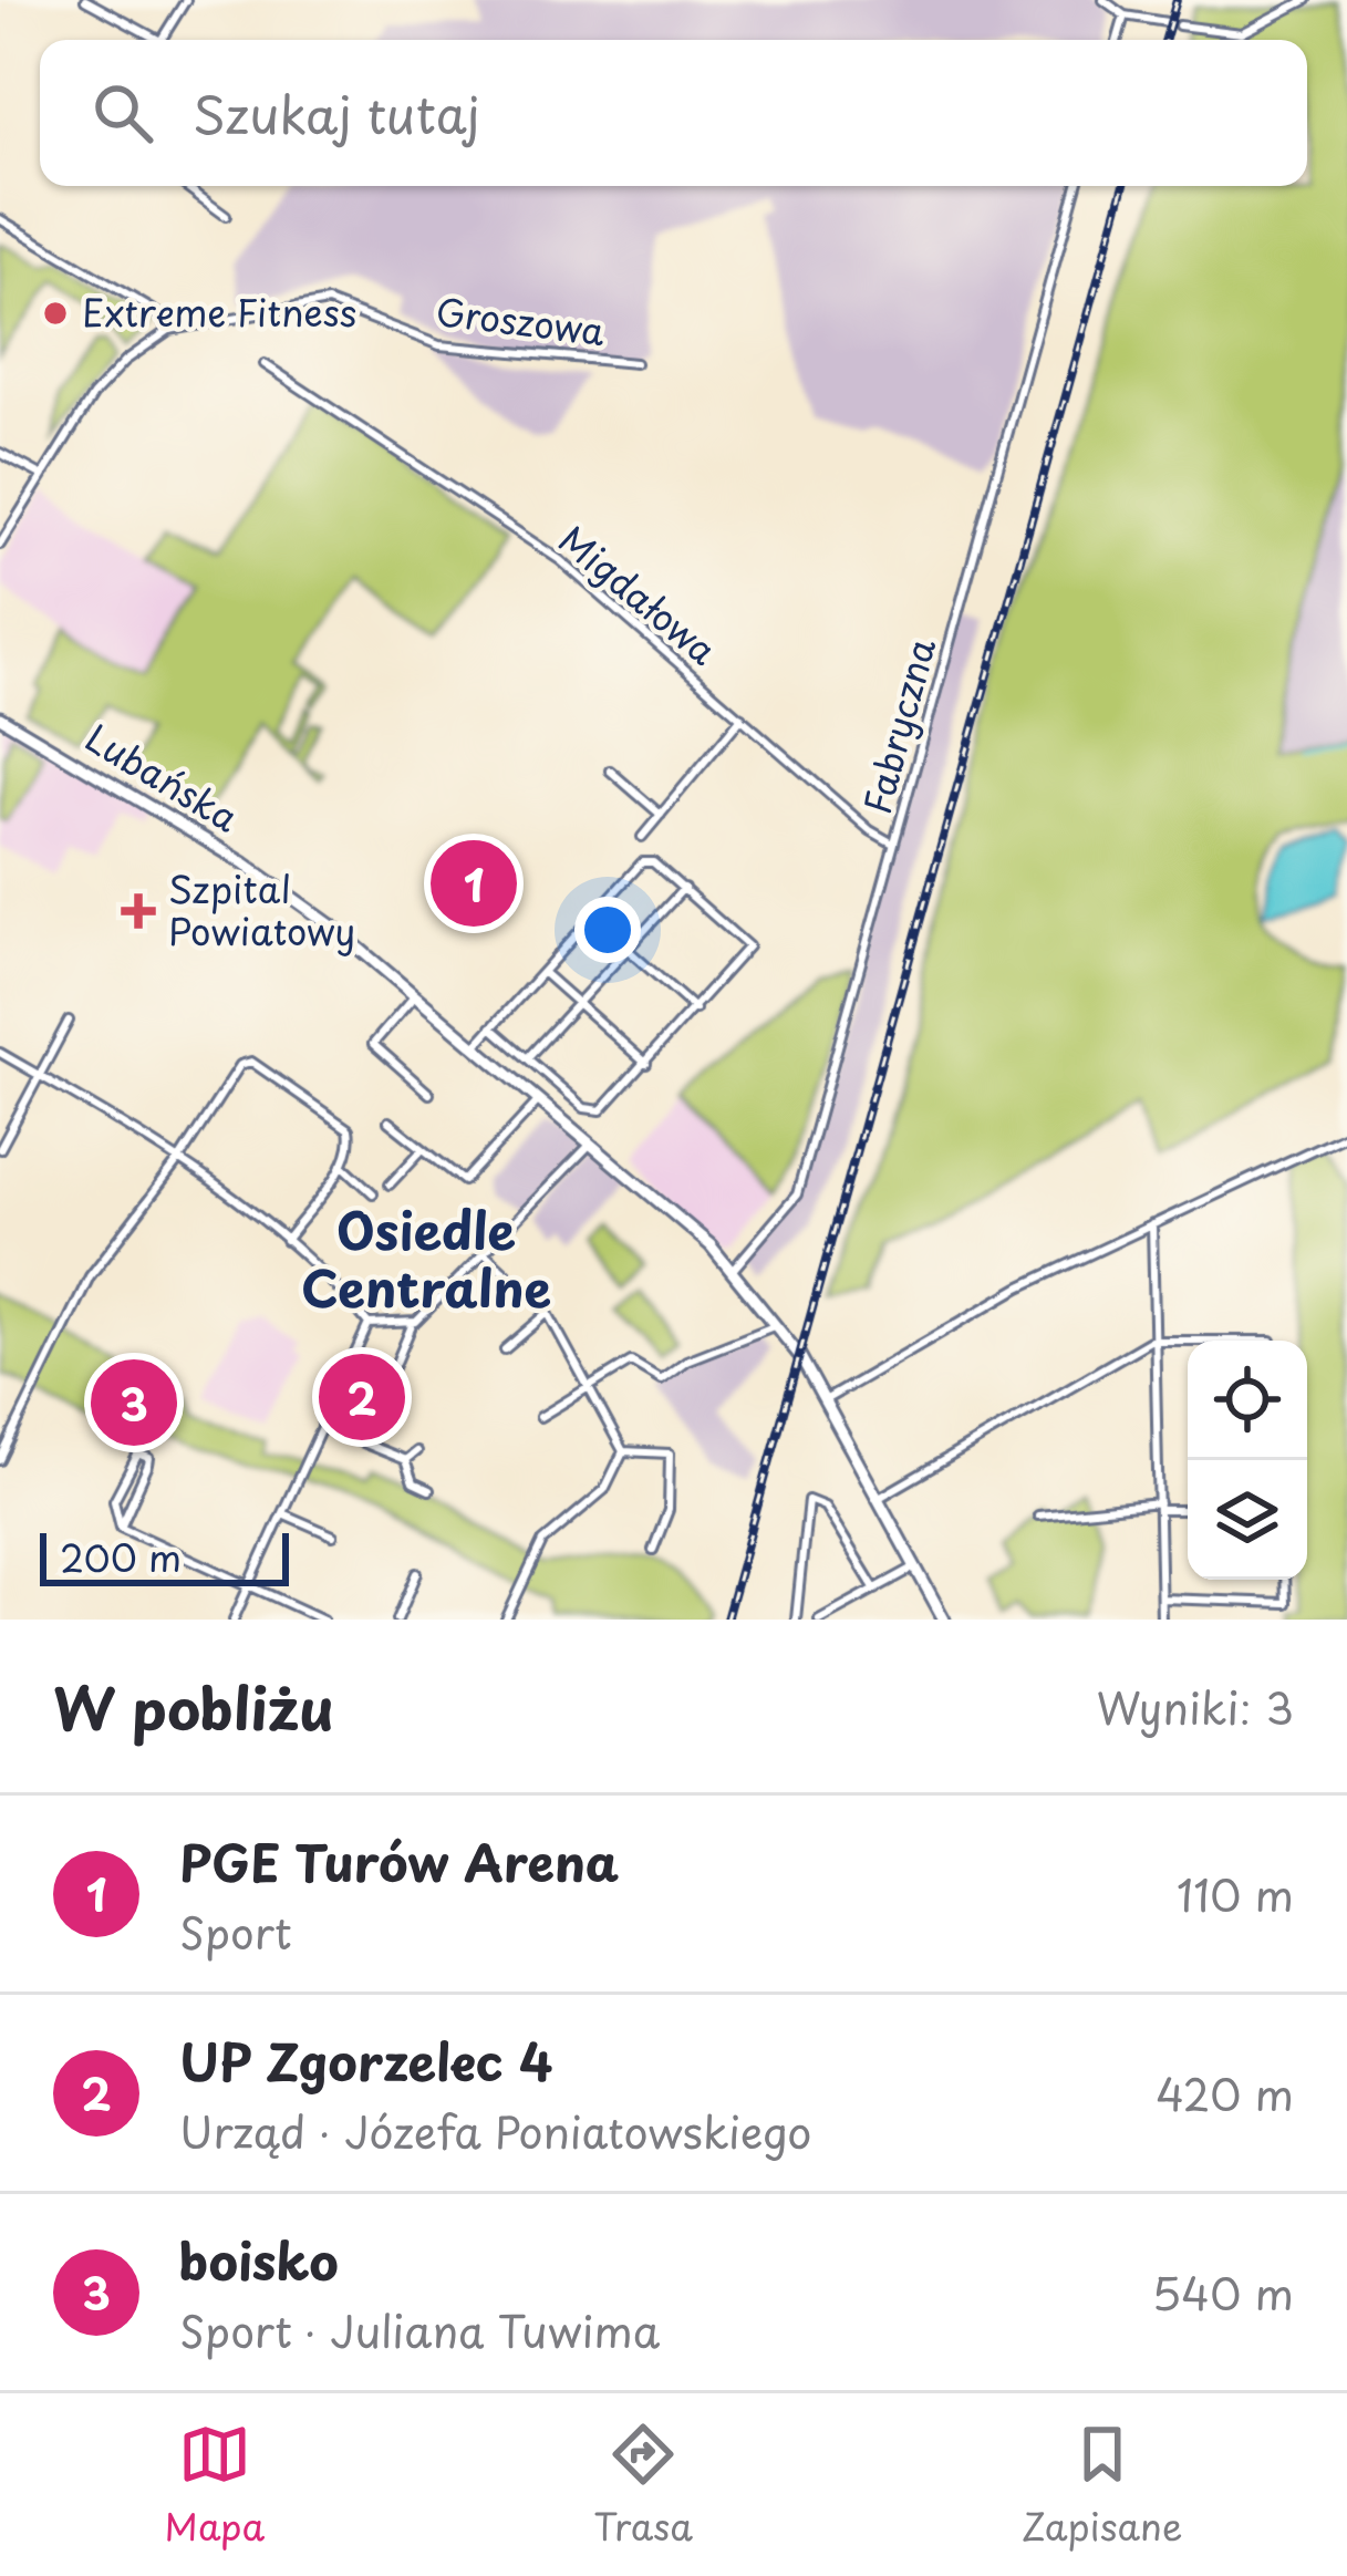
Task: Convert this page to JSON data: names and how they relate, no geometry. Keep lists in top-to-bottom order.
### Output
{
  "streets": {
    "main road": ["Lubańska"],
    "street": ["Groszowa", "Migdałowa", "Fabryczna"]
  },
  "crossings": [
    ["Migdałowa", "Fabryczna"],
    ["Fabryczna", "Lubańska"]
  ],
  "districts": ["Osiedle Centralne"],
  "places": {
    "other": ["Extreme Fitness"],
    "health": ["Szpital Powiatowy"]
  },
  "scale_bar": "200 m",
  "page": {
    "search": "Szukaj tutaj",
    "pins": ["1", "2", "3"],
    "scale": "200 m",
    "heading": ["W pobliżu", "Wyniki: 3"],
    "list": [
      {
        "mark": "1",
        "name": "PGE Turów Arena",
        "note": "Sport",
        "value": "110 m"
      },
      {
        "mark": "2",
        "name": "UP Zgorzelec 4",
        "note": "Urząd · Józefa Poniatowskiego",
        "value": "420 m"
      },
      {
        "mark": "3",
        "name": "boisko",
        "note": "Sport · Juliana Tuwima",
        "value": "540 m"
      }
    ],
    "nav": ["Mapa", "Trasa", "Zapisane"]
  }
}
